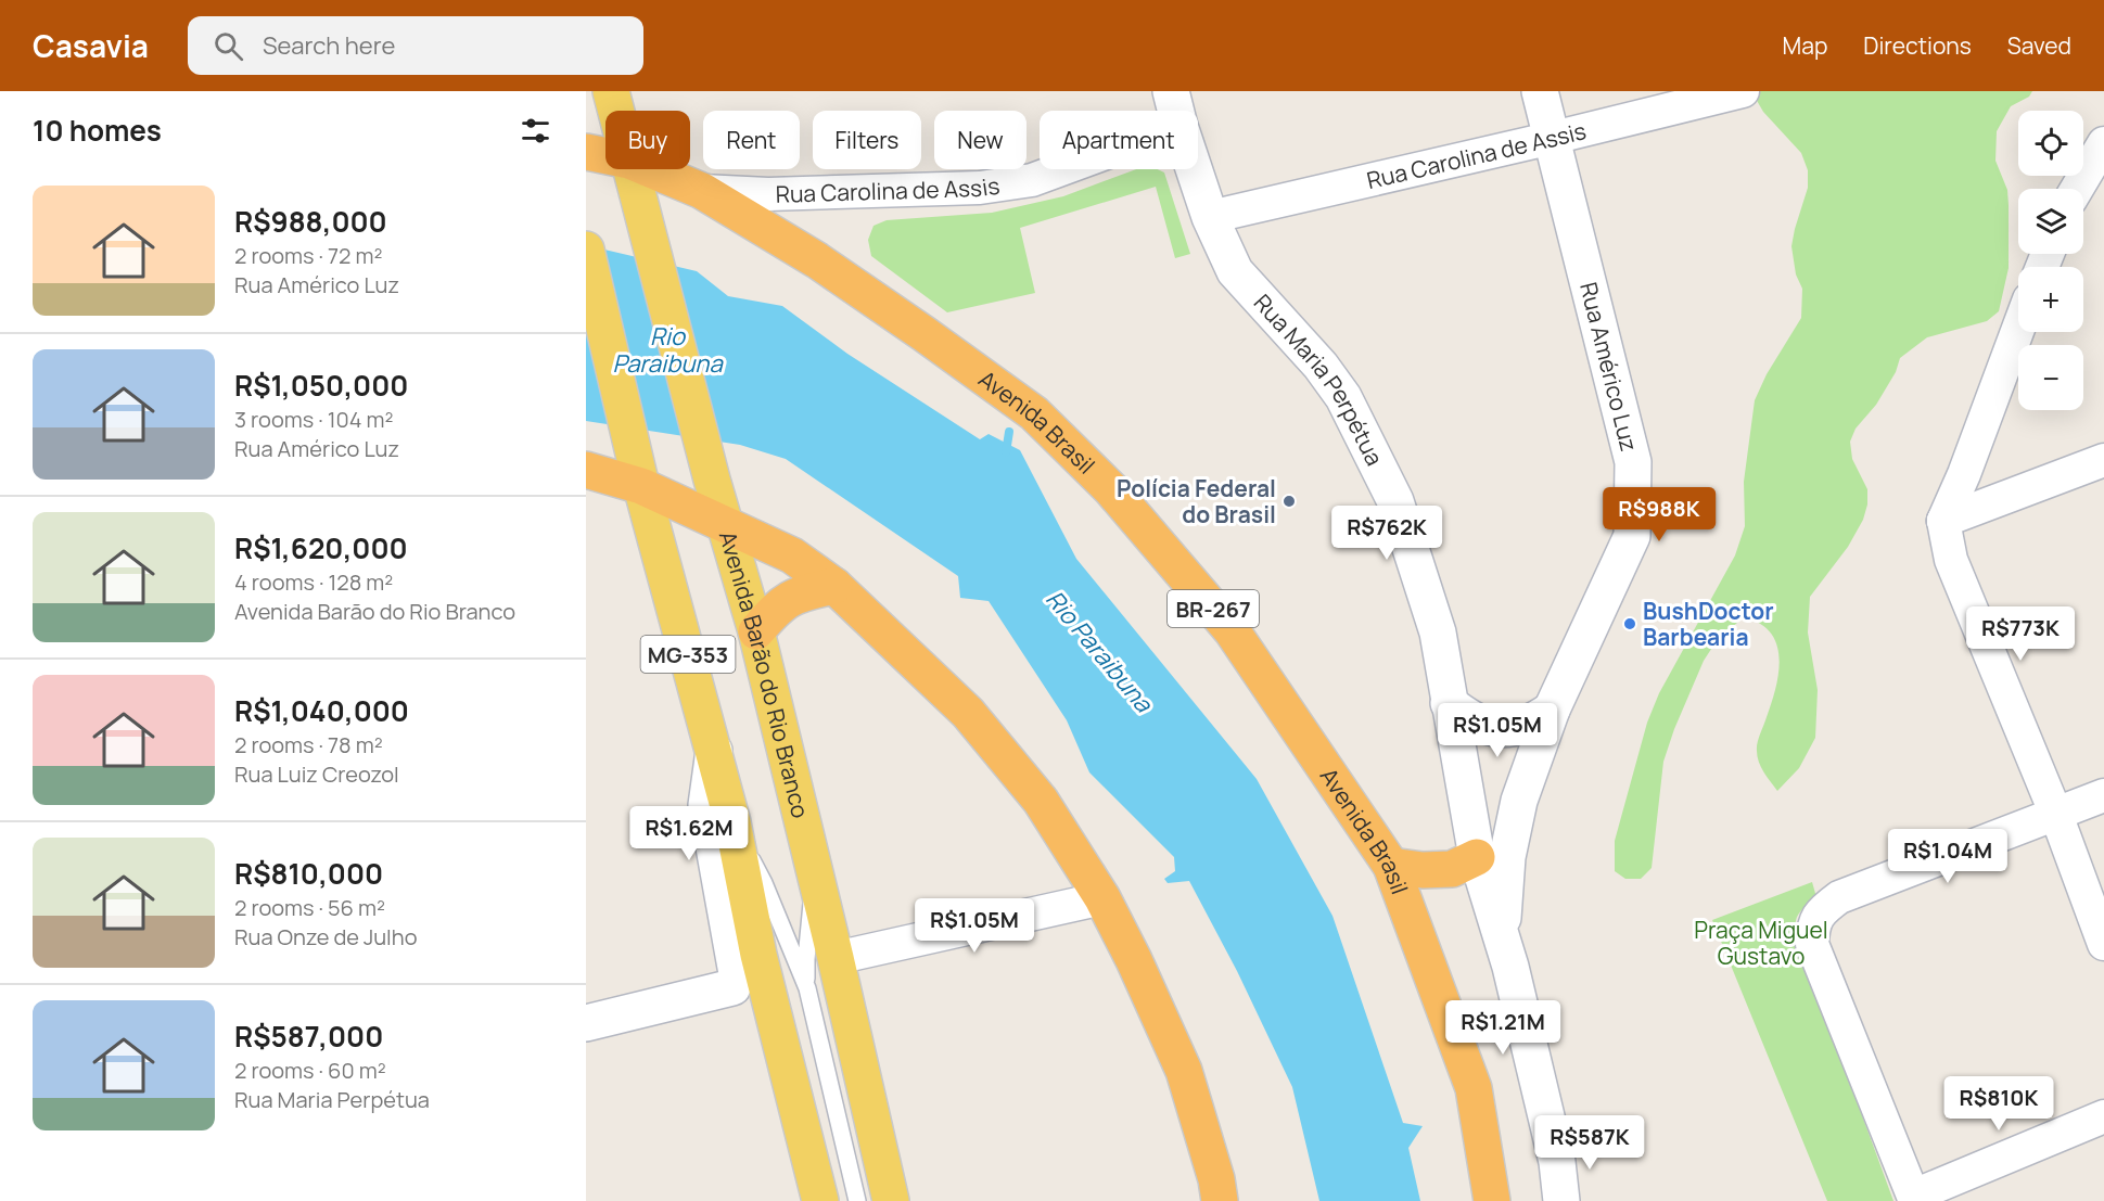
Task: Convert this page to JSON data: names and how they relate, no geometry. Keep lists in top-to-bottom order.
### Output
{
  "streets": {
    "highway": ["Avenida Brasil", "BR-267"],
    "main road": ["MG-353", "Avenida Barão do Rio Branco"],
    "street": ["Rua Carolina de Assis", "Rua Américo Luz", "Rua Maria Perpétua"]
  },
  "crossings": [
    ["Rua Carolina de Assis", "Rua Américo Luz"],
    ["Rua Carolina de Assis", "Rua Maria Perpétua"],
    ["Rua Carolina de Assis", "Avenida Brasil"],
    ["Rua Américo Luz", "Rua Maria Perpétua"]
  ],
  "water": ["Rio Paraibuna"],
  "parks": ["Praça Miguel Gustavo"],
  "places": ["Polícia Federal do Brasil", "BushDoctor Barbearia"],
  "page": {
    "header": "Casavia",
    "search": "Search here",
    "nav": ["Map", "Directions", "Saved"],
    "heading": "10 homes",
    "map_buttons": ["+", "−"],
    "chip": [
      "Buy",
      "Rent",
      "Filters",
      "New",
      "Apartment"
    ],
    "list": [
      {
        "name": "R$988,000",
        "note": "2 rooms · 72 m² · Rua Américo Luz"
      },
      {
        "name": "R$1,050,000",
        "note": "3 rooms · 104 m² · Rua Américo Luz"
      },
      {
        "name": "R$1,620,000",
        "note": "4 rooms · 128 m² · Avenida Barão do Rio Branco"
      },
      {
        "name": "R$1,040,000",
        "note": "2 rooms · 78 m² · Rua Luiz Creozol"
      },
      {
        "name": "R$810,000",
        "note": "2 rooms · 56 m² · Rua Onze de Julho"
      },
      {
        "name": "R$587,000",
        "note": "2 rooms · 60 m² · Rua Maria Perpétua"
      }
    ],
    "price": [
      "R$988K",
      "R$762K",
      "R$773K",
      "R$1.05M",
      "R$1.62M",
      "R$1.04M",
      "R$1.05M",
      "R$1.21M",
      "R$810K",
      "R$587K"
    ]
  }
}
